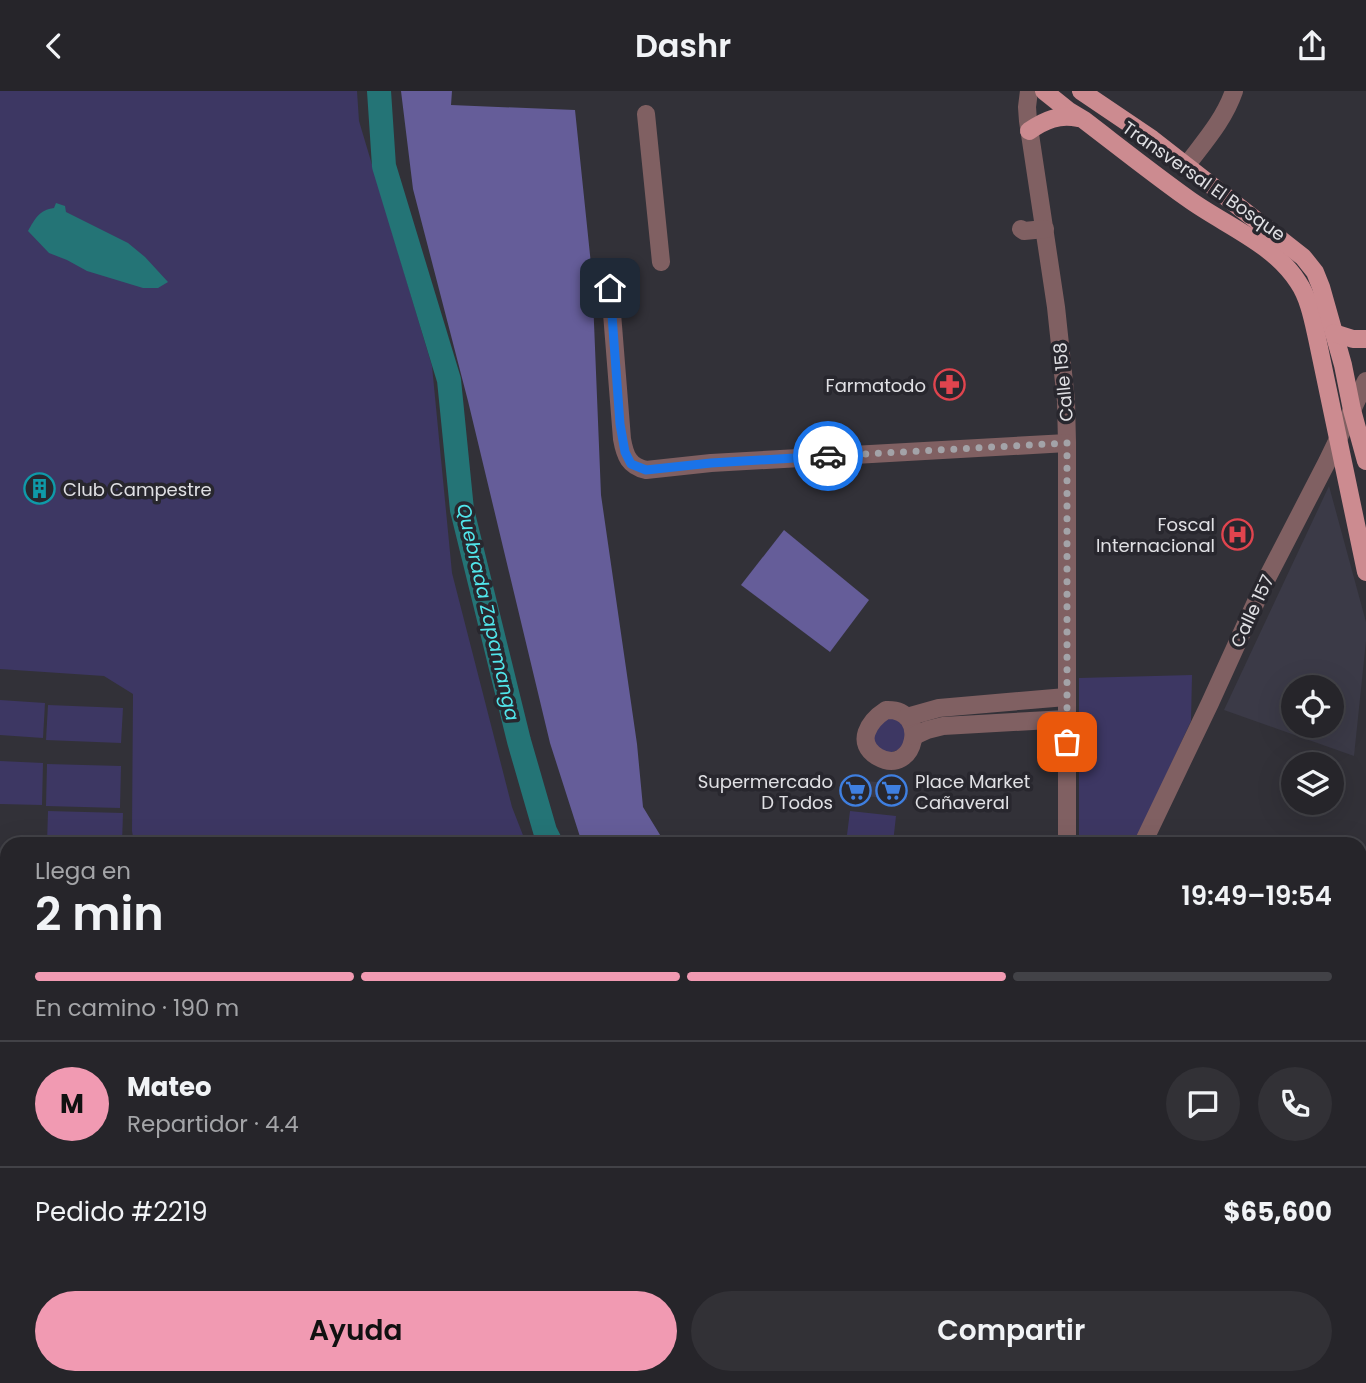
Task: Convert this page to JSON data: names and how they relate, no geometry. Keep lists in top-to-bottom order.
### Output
{
  "streets": {
    "main road": ["Transversal El Bosque"],
    "street": ["Calle 158", "Calle 157"]
  },
  "crossings": [
    ["Transversal El Bosque", "Calle 157"]
  ],
  "water": ["Quebrada Zapamanga"],
  "places": {
    "pharmacy": ["Farmatodo"],
    "building": ["Club Campestre"],
    "hospital": ["Foscal Internacional"],
    "supermarket": ["Supermercado D Todos", "Place Market Cañaveral"]
  },
  "page": {
    "header": "Dashr",
    "heading": ["2 min", "Llega en", "19:49–19:54"],
    "panel": [
      "Mateo",
      "Repartidor · 4.4",
      "Pedido #2219",
      "$65,600"
    ],
    "bar": "En camino · 190 m",
    "round": "M",
    "buttons": ["Ayuda", "Compartir"]
  }
}
